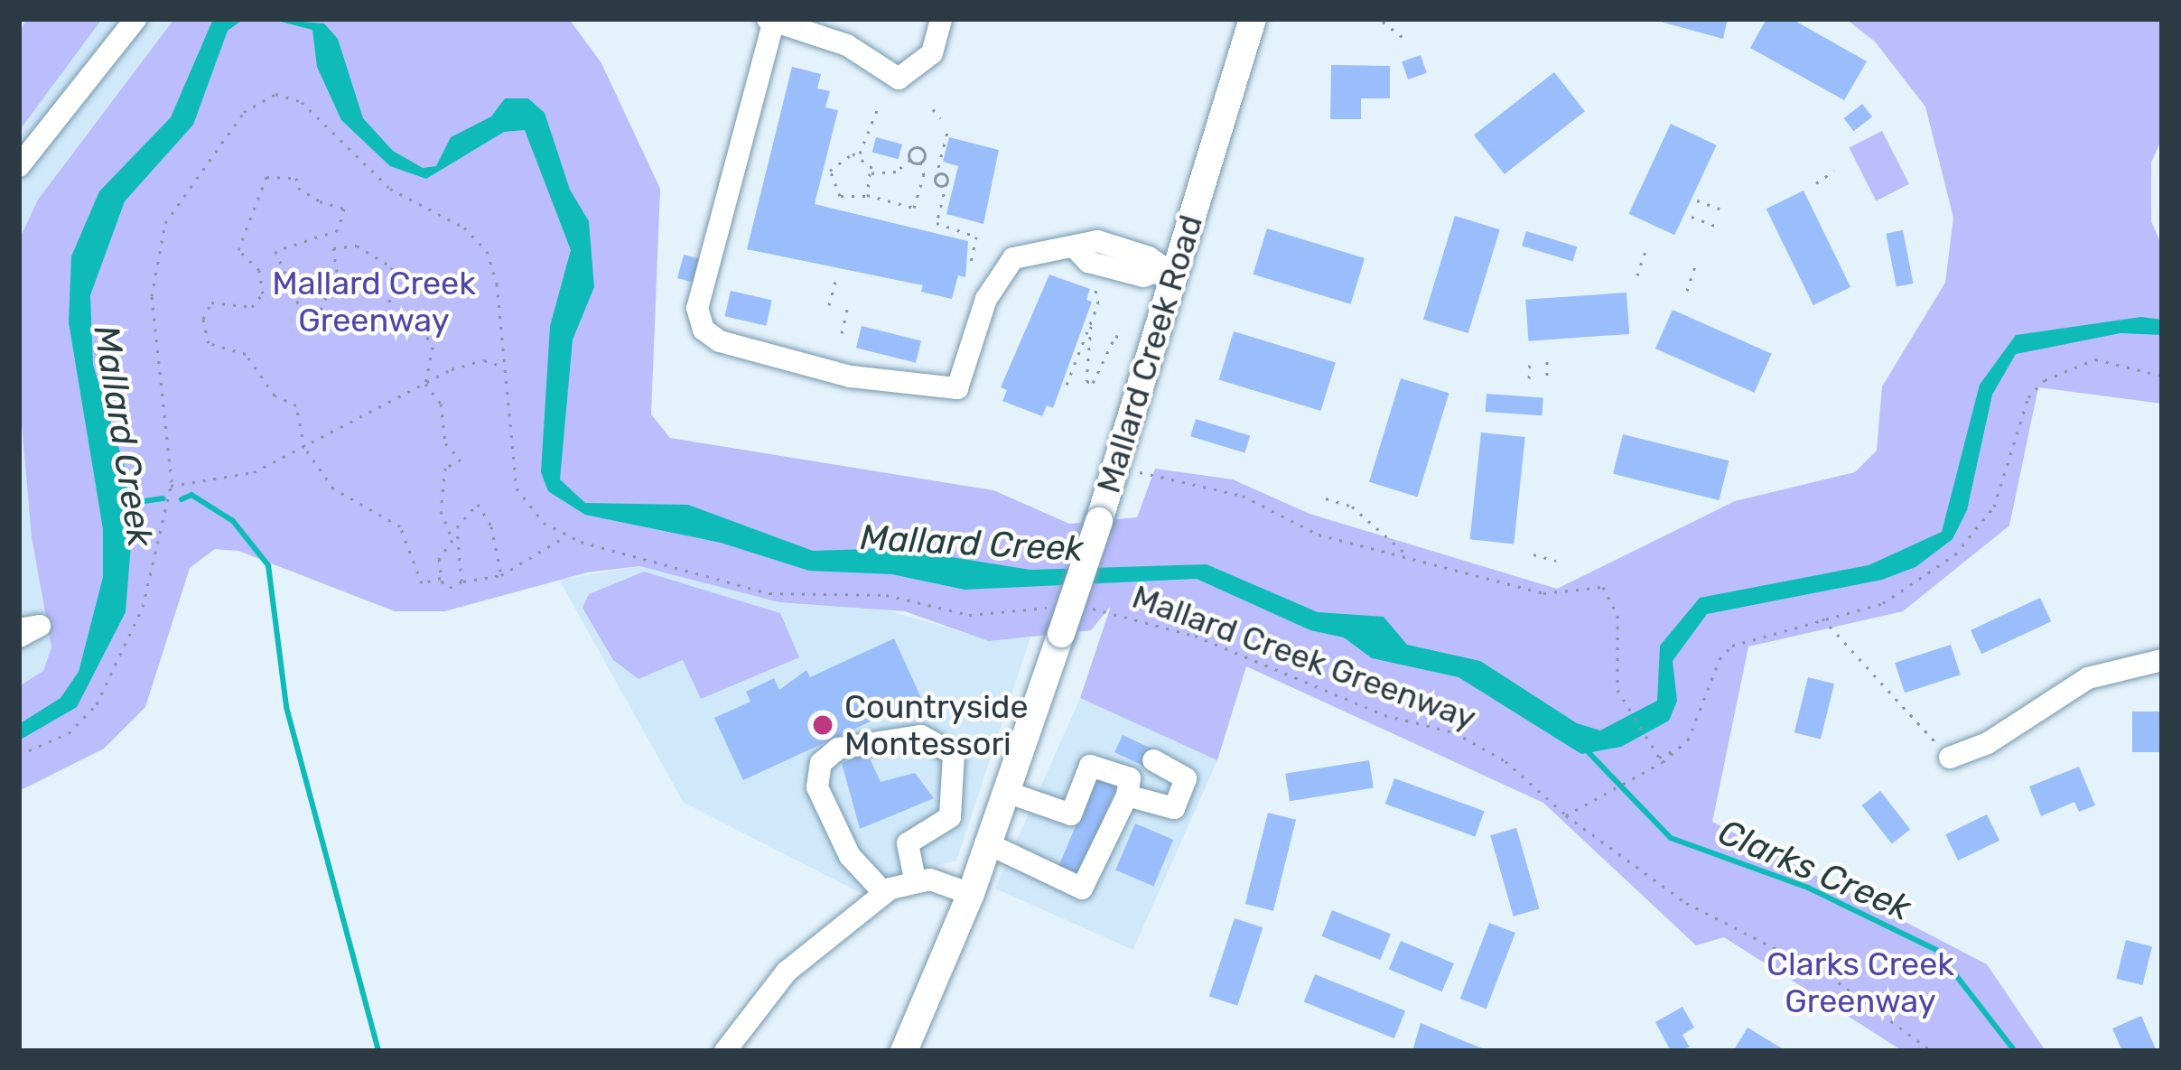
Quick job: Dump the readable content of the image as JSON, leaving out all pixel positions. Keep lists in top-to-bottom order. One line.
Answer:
{"streets":{"main road":["Mallard Creek Road"],"path":["Mallard Creek Greenway"]},"water":["Mallard Creek","Clarks Creek"],"parks":["Mallard Creek Greenway","Clarks Creek Greenway"],"places":["Countryside Montessori"]}
